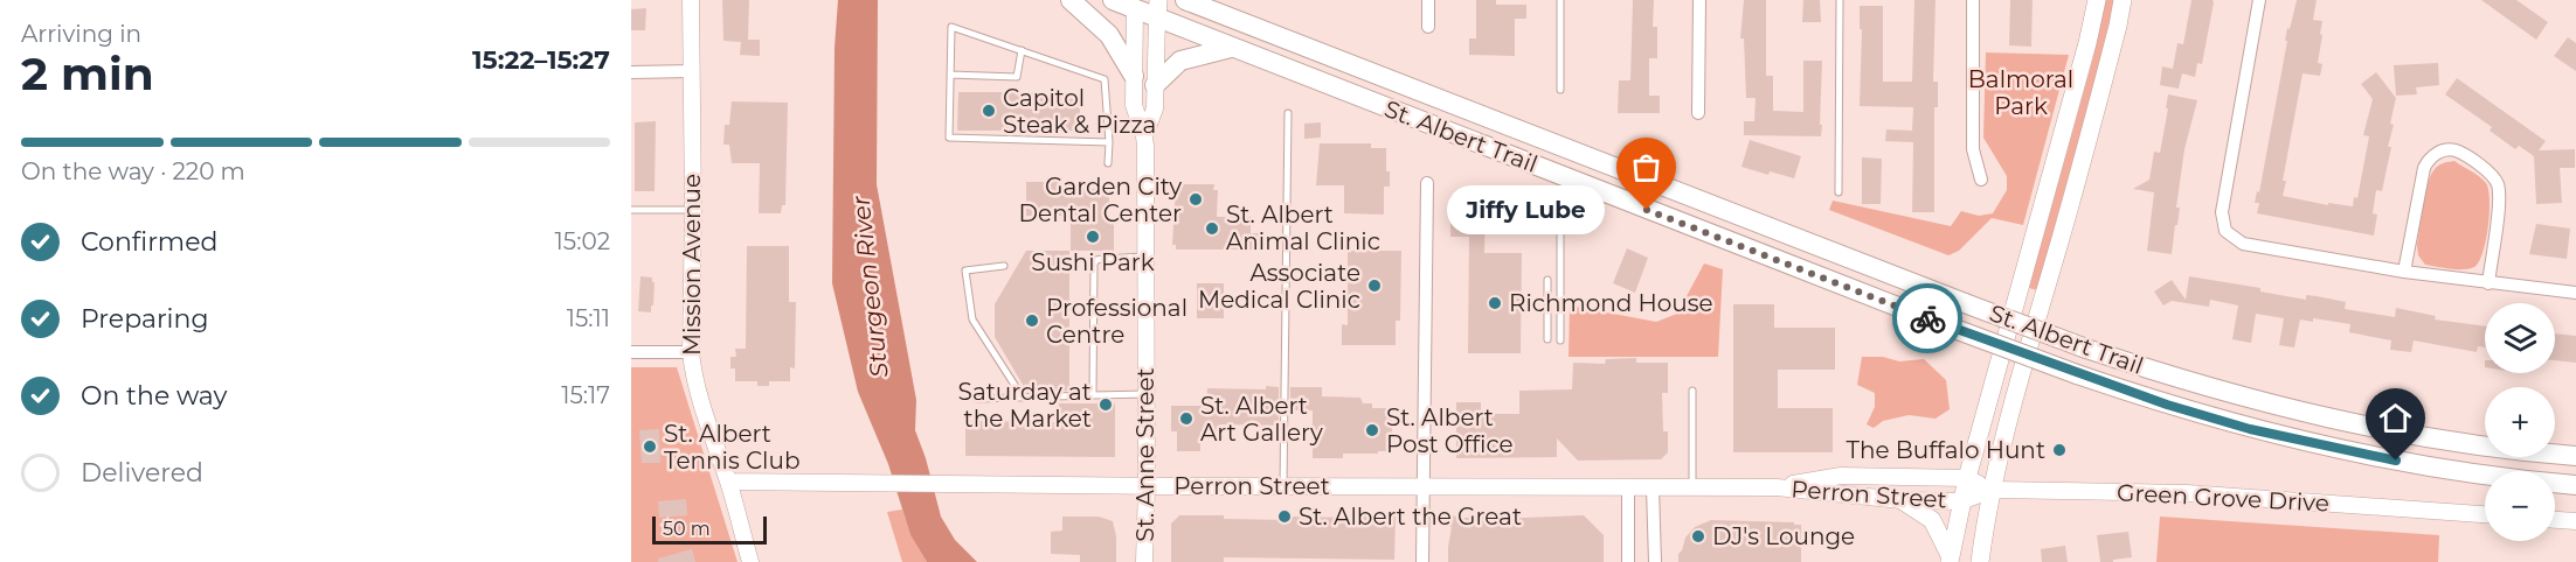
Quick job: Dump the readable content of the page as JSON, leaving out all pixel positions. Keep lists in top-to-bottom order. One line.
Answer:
{"streets":{"main road":["St. Albert Trail"],"street":["Mission Avenue","St. Anne Street","Perron Street","Green Grove Drive"]},"crossings":[["St. Albert Trail","St. Anne Street"],["Mission Avenue","Perron Street"],["St. Anne Street","Perron Street"],["Perron Street","Green Grove Drive"]],"water":["Sturgeon River"],"parks":["Balmoral Park"],"places":["Capitol Steak & Pizza","Garden City Dental Center","Jiffy Lube","St. Albert Animal Clinic","Sushi Park","Associate Medical Clinic","Richmond House","Professional Centre","Saturday at the Market","St. Albert Art Gallery","St. Albert Post Office","St. Albert Tennis Club","The Buffalo Hunt","St. Albert the Great","DJ's Lounge"],"scale_bar":"50 m","page":{"heading":["2 min","Arriving in","15:22–15:27"],"bar":"On the way · 220 m","bubble":"Jiffy Lube","list":[["Confirmed","15:02"],["Preparing","15:11"],["On the way","15:17"],"Delivered"],"map_buttons":["+","−"],"scale":"50 m"}}
